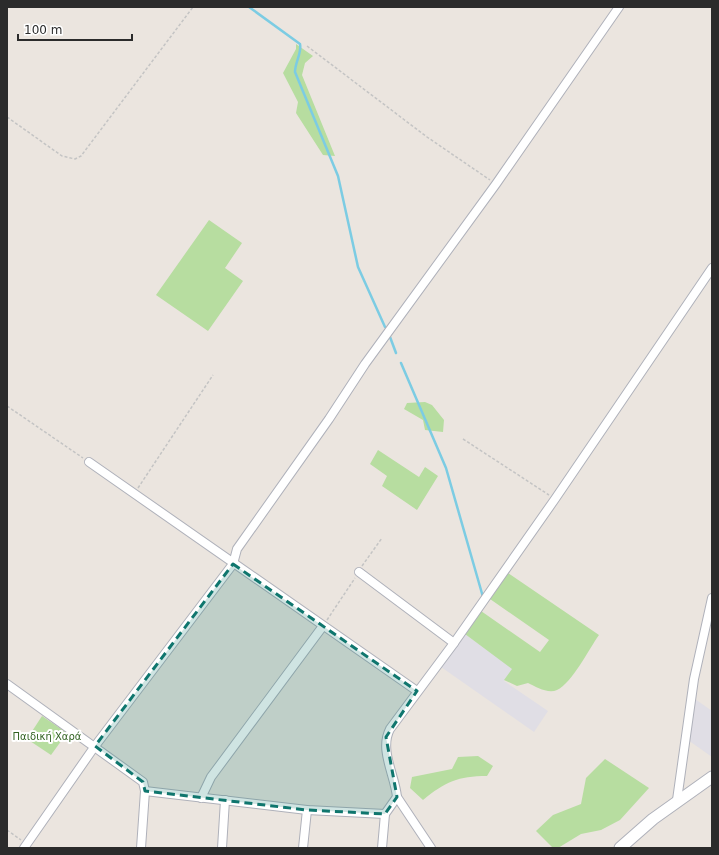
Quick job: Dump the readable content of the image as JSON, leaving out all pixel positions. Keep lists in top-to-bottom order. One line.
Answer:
{"parks":["Παιδική Χαρά"],"scale_bar":"100 m"}
